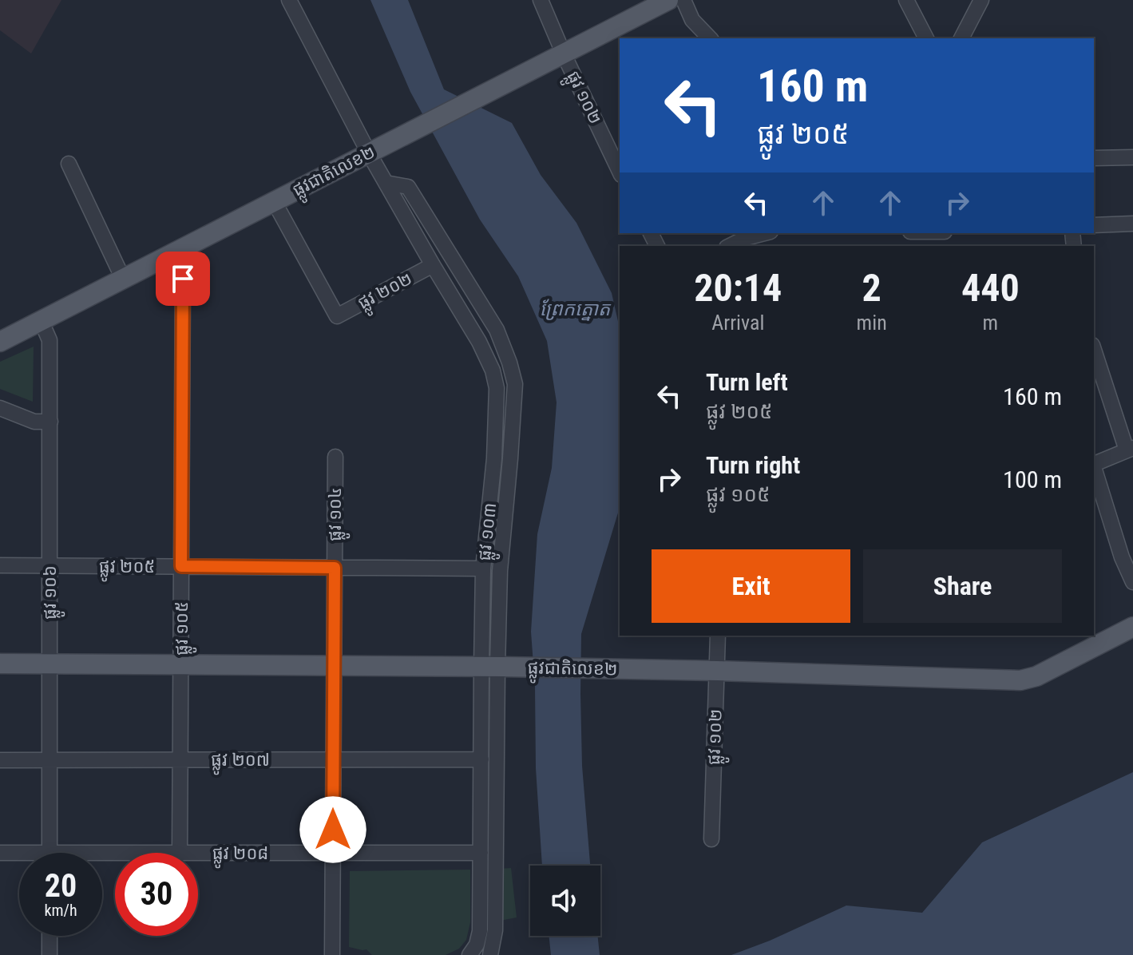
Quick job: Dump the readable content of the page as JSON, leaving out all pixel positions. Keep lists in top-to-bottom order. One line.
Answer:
{"streets":{"main road":["ផ្លូវជាតិលេខ២"],"street":["ផ្លូវ ១០២","ផ្លូវ ២០២","ផ្លូវ ១០៤","ផ្លូវ ១០៣","ផ្លូវ ២០៥","ផ្លូវ ១០៦","ផ្លូវ ១០៥","ផ្លូវ ២០៧","ផ្លូវ ២០៨"]},"crossings":[["ផ្លូវ ១០២","ផ្លូវជាតិលេខ២"],["ផ្លូវជាតិលេខ២","ផ្លូវ ២០២"],["ផ្លូវជាតិលេខ២","ផ្លូវ ១០៤"],["ផ្លូវជាតិលេខ២","ផ្លូវ ១០៣"],["ផ្លូវជាតិលេខ២","ផ្លូវ ១០៦"],["ផ្លូវជាតិលេខ២","ផ្លូវ ១០៥"],["ផ្លូវ ២០២","ផ្លូវ ១០៣"],["ផ្លូវ ១០៤","ផ្លូវ ២០៥"],["ផ្លូវ ១០៤","ផ្លូវ ២០៧"],["ផ្លូវ ១០៤","ផ្លូវ ២០៨"],["ផ្លូវ ១០៣","ផ្លូវ ២០៥"],["ផ្លូវ ១០៣","ផ្លូវ ២០៧"],["ផ្លូវ ១០៣","ផ្លូវ ២០៨"],["ផ្លូវ ២០៥","ផ្លូវ ១០៦"],["ផ្លូវ ២០៥","ផ្លូវ ១០៥"],["ផ្លូវ ១០៦","ផ្លូវ ២០៧"],["ផ្លូវ ១០៥","ផ្លូវ ២០៧"]],"water":["ព្រែកត្នោត"],"page":{"turn":["160 m","ផ្លូវ ២០៥"],"eta":["20:14","Arrival","2","min","440","m"],"list":[{"name":"Turn left","note":"ផ្លូវ ២០៥","value":"160 m"},{"name":"Turn right","note":"ផ្លូវ ១០៥","value":"100 m"}],"buttons":["Exit","Share"],"speed":"20 km/h","limit":"30"}}
